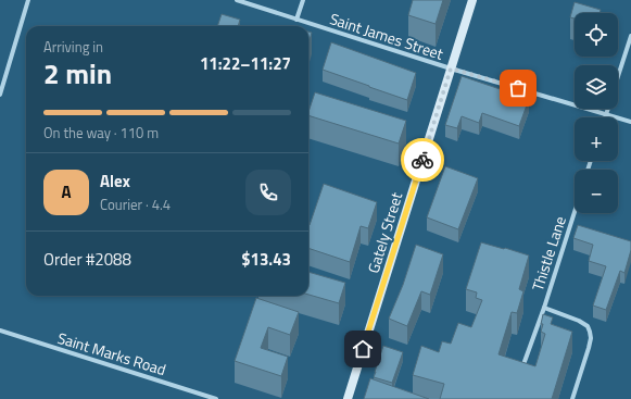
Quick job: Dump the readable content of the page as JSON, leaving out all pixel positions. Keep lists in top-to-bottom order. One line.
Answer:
{"streets":{"street":["Saint James Street","Gately Street","Thistle Lane","Saint Marks Road"]},"crossings":[["Saint James Street","Gately Street"]],"page":{"map_buttons":["+","−"],"heading":["2 min","Arriving in","11:22–11:27"],"panel":["Alex","Courier · 4.4","Order #2088","$13.43"],"bar":"On the way · 110 m","round":"A"}}
